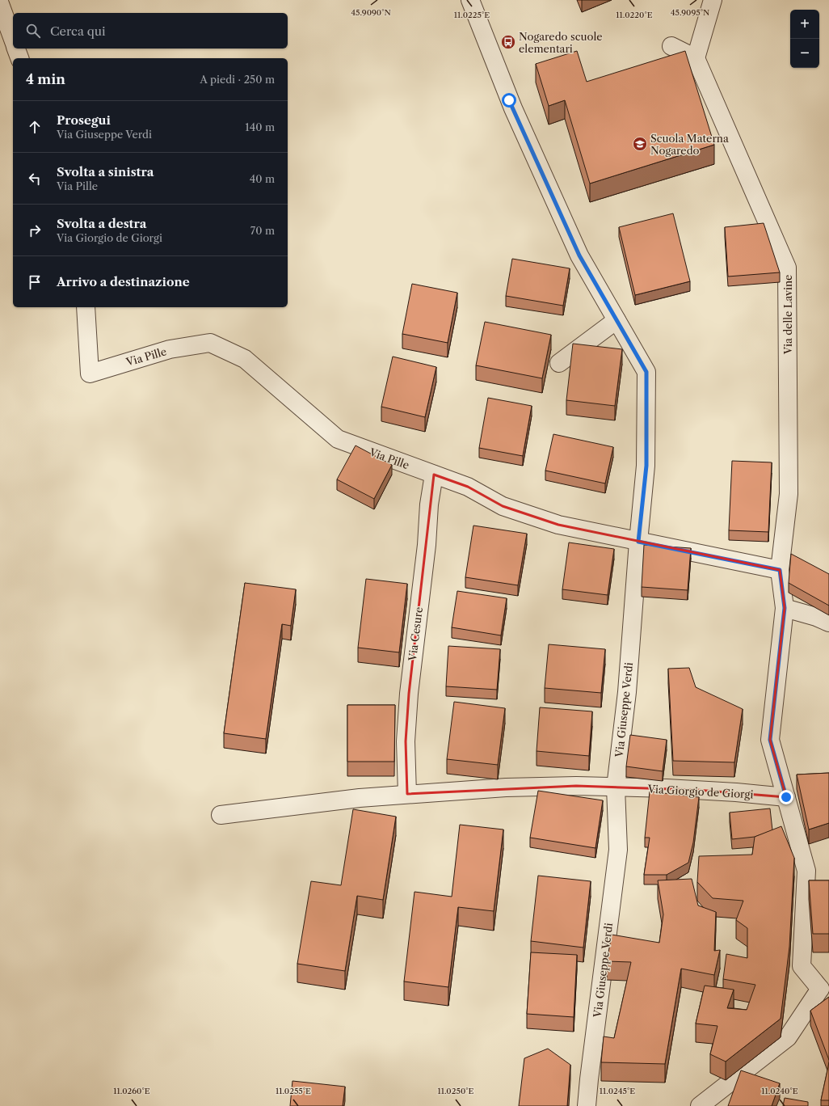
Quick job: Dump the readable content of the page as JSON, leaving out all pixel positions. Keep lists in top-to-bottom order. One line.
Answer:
{"streets":{"street":["Via delle Lavine","Via Pille","Via Cesure","Via Giuseppe Verdi","Via Giorgio de Giorgi"]},"crossings":[["Via delle Lavine","Via Pille"],["Via Pille","Via Cesure"],["Via Pille","Via Giuseppe Verdi"],["Via Giuseppe Verdi","Via Giorgio de Giorgi"]],"places":{"bus stop":["Nogaredo scuole elementari"],"school or university":["Scuola Materna Nogaredo"]},"page":{"map_buttons":["+","−"],"search":"Cerca qui","heading":["4 min","A piedi · 250 m"],"list":[["Prosegui","Via Giuseppe Verdi","140 m"],["Svolta a sinistra","Via Pille","40 m"],["Svolta a destra","Via Giorgio de Giorgi","70 m"],"Arrivo a destinazione"]},"coordinates":["45.9095°N","45.9090°N","11.0225°E","11.0220°E","11.0260°E","11.0255°E","11.0250°E","11.0245°E","11.0240°E"]}
